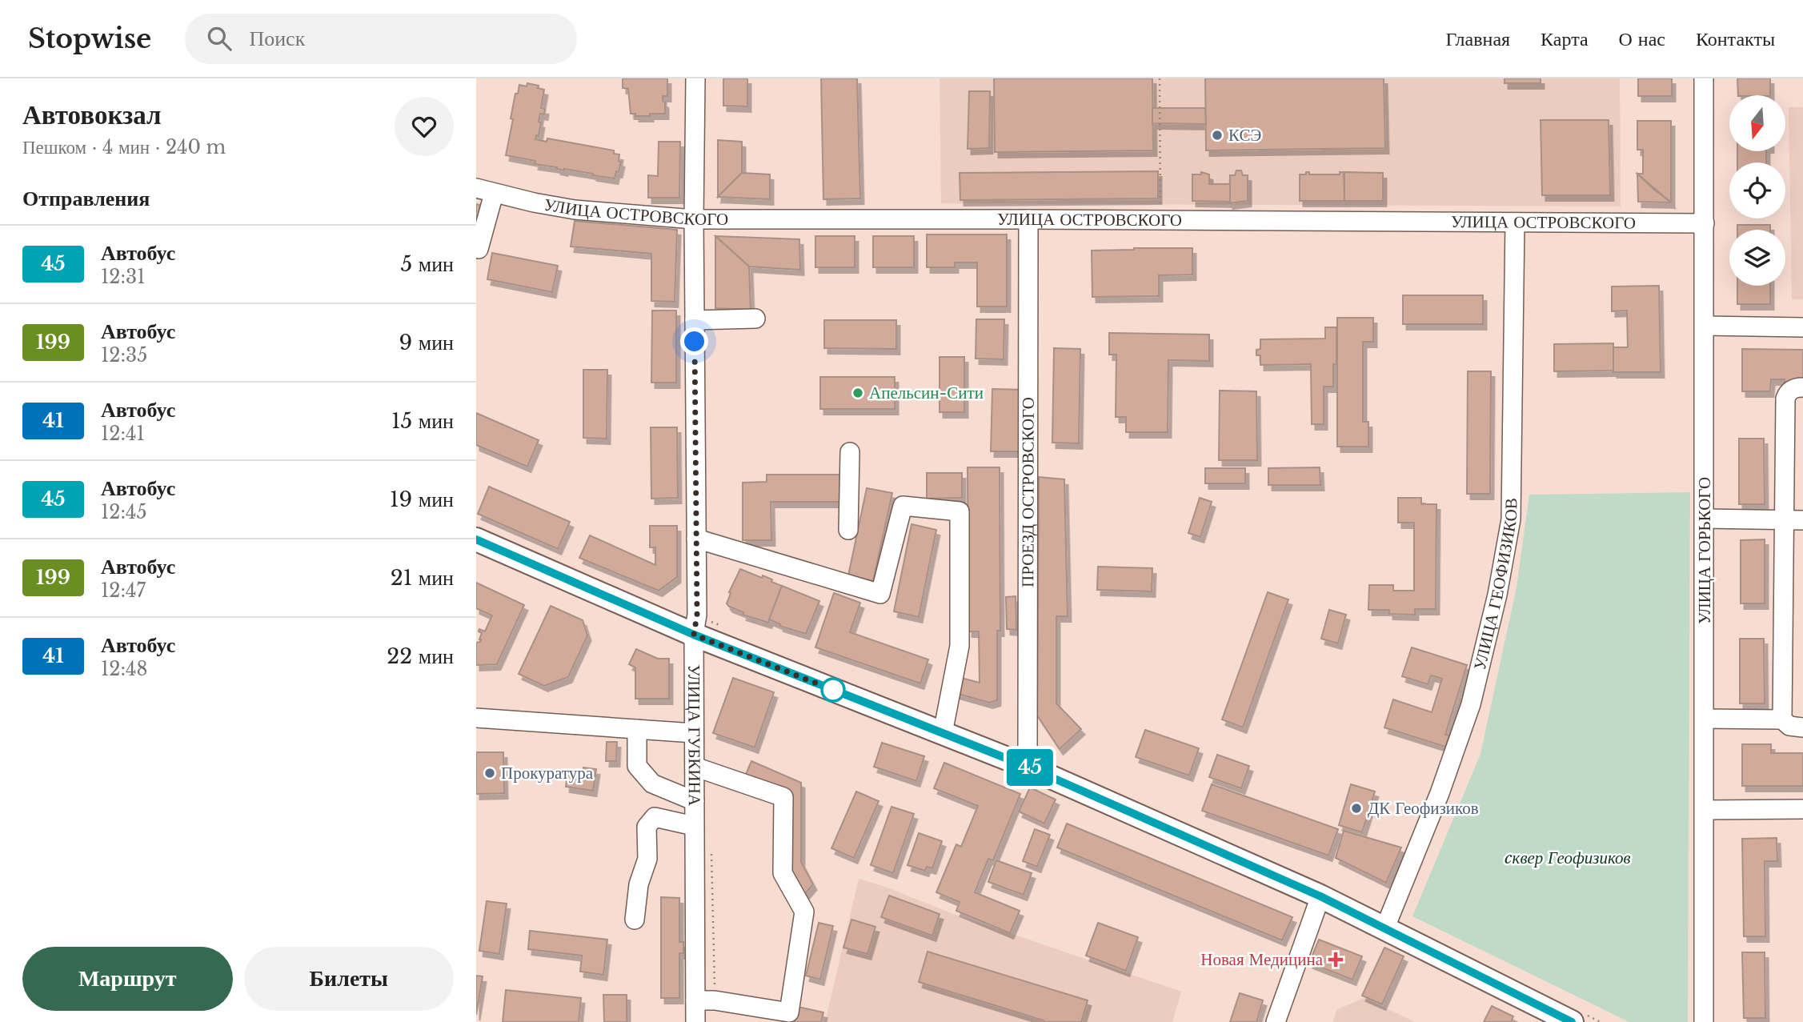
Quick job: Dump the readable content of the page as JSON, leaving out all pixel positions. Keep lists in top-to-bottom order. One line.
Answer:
{"streets":{"street":["УЛИЦА ОСТРОВСКОГО","ПРОЕЗД ОСТРОВСКОГО","УЛИЦА ГОРЬКОГО","УЛИЦА ГЕОФИЗИКОВ","УЛИЦА ГУБКИНА"]},"crossings":[["УЛИЦА ОСТРОВСКОГО","ПРОЕЗД ОСТРОВСКОГО"],["УЛИЦА ОСТРОВСКОГО","УЛИЦА ГОРЬКОГО"],["УЛИЦА ОСТРОВСКОГО","УЛИЦА ГЕОФИЗИКОВ"],["УЛИЦА ОСТРОВСКОГО","УЛИЦА ГУБКИНА"]],"parks":["cквер Геофизиков"],"places":{"other":["КСЭ","Апельсин-Сити","Прокуратура","ДК Геофизиков"],"health":["Новая Медицина"]},"lines":["bus line 45"],"north":"bottom","page":{"header":"Stopwise","search":"Поиск","nav":["Главная","Карта","О нас","Контакты"],"heading":[["Автовокзал","Пешком · 4 мин · 240 m"],"Отправления"],"on_map":"45","list":[{"mark":"45","name":"Автобус","note":"12:31","value":"5 мин"},{"mark":"199","name":"Автобус","note":"12:35","value":"9 мин"},{"mark":"41","name":"Автобус","note":"12:41","value":"15 мин"},{"mark":"45","name":"Автобус","note":"12:45","value":"19 мин"},{"mark":"199","name":"Автобус","note":"12:47","value":"21 мин"},{"mark":"41","name":"Автобус","note":"12:48","value":"22 мин"}],"buttons":["Маршрут","Билеты"]}}
